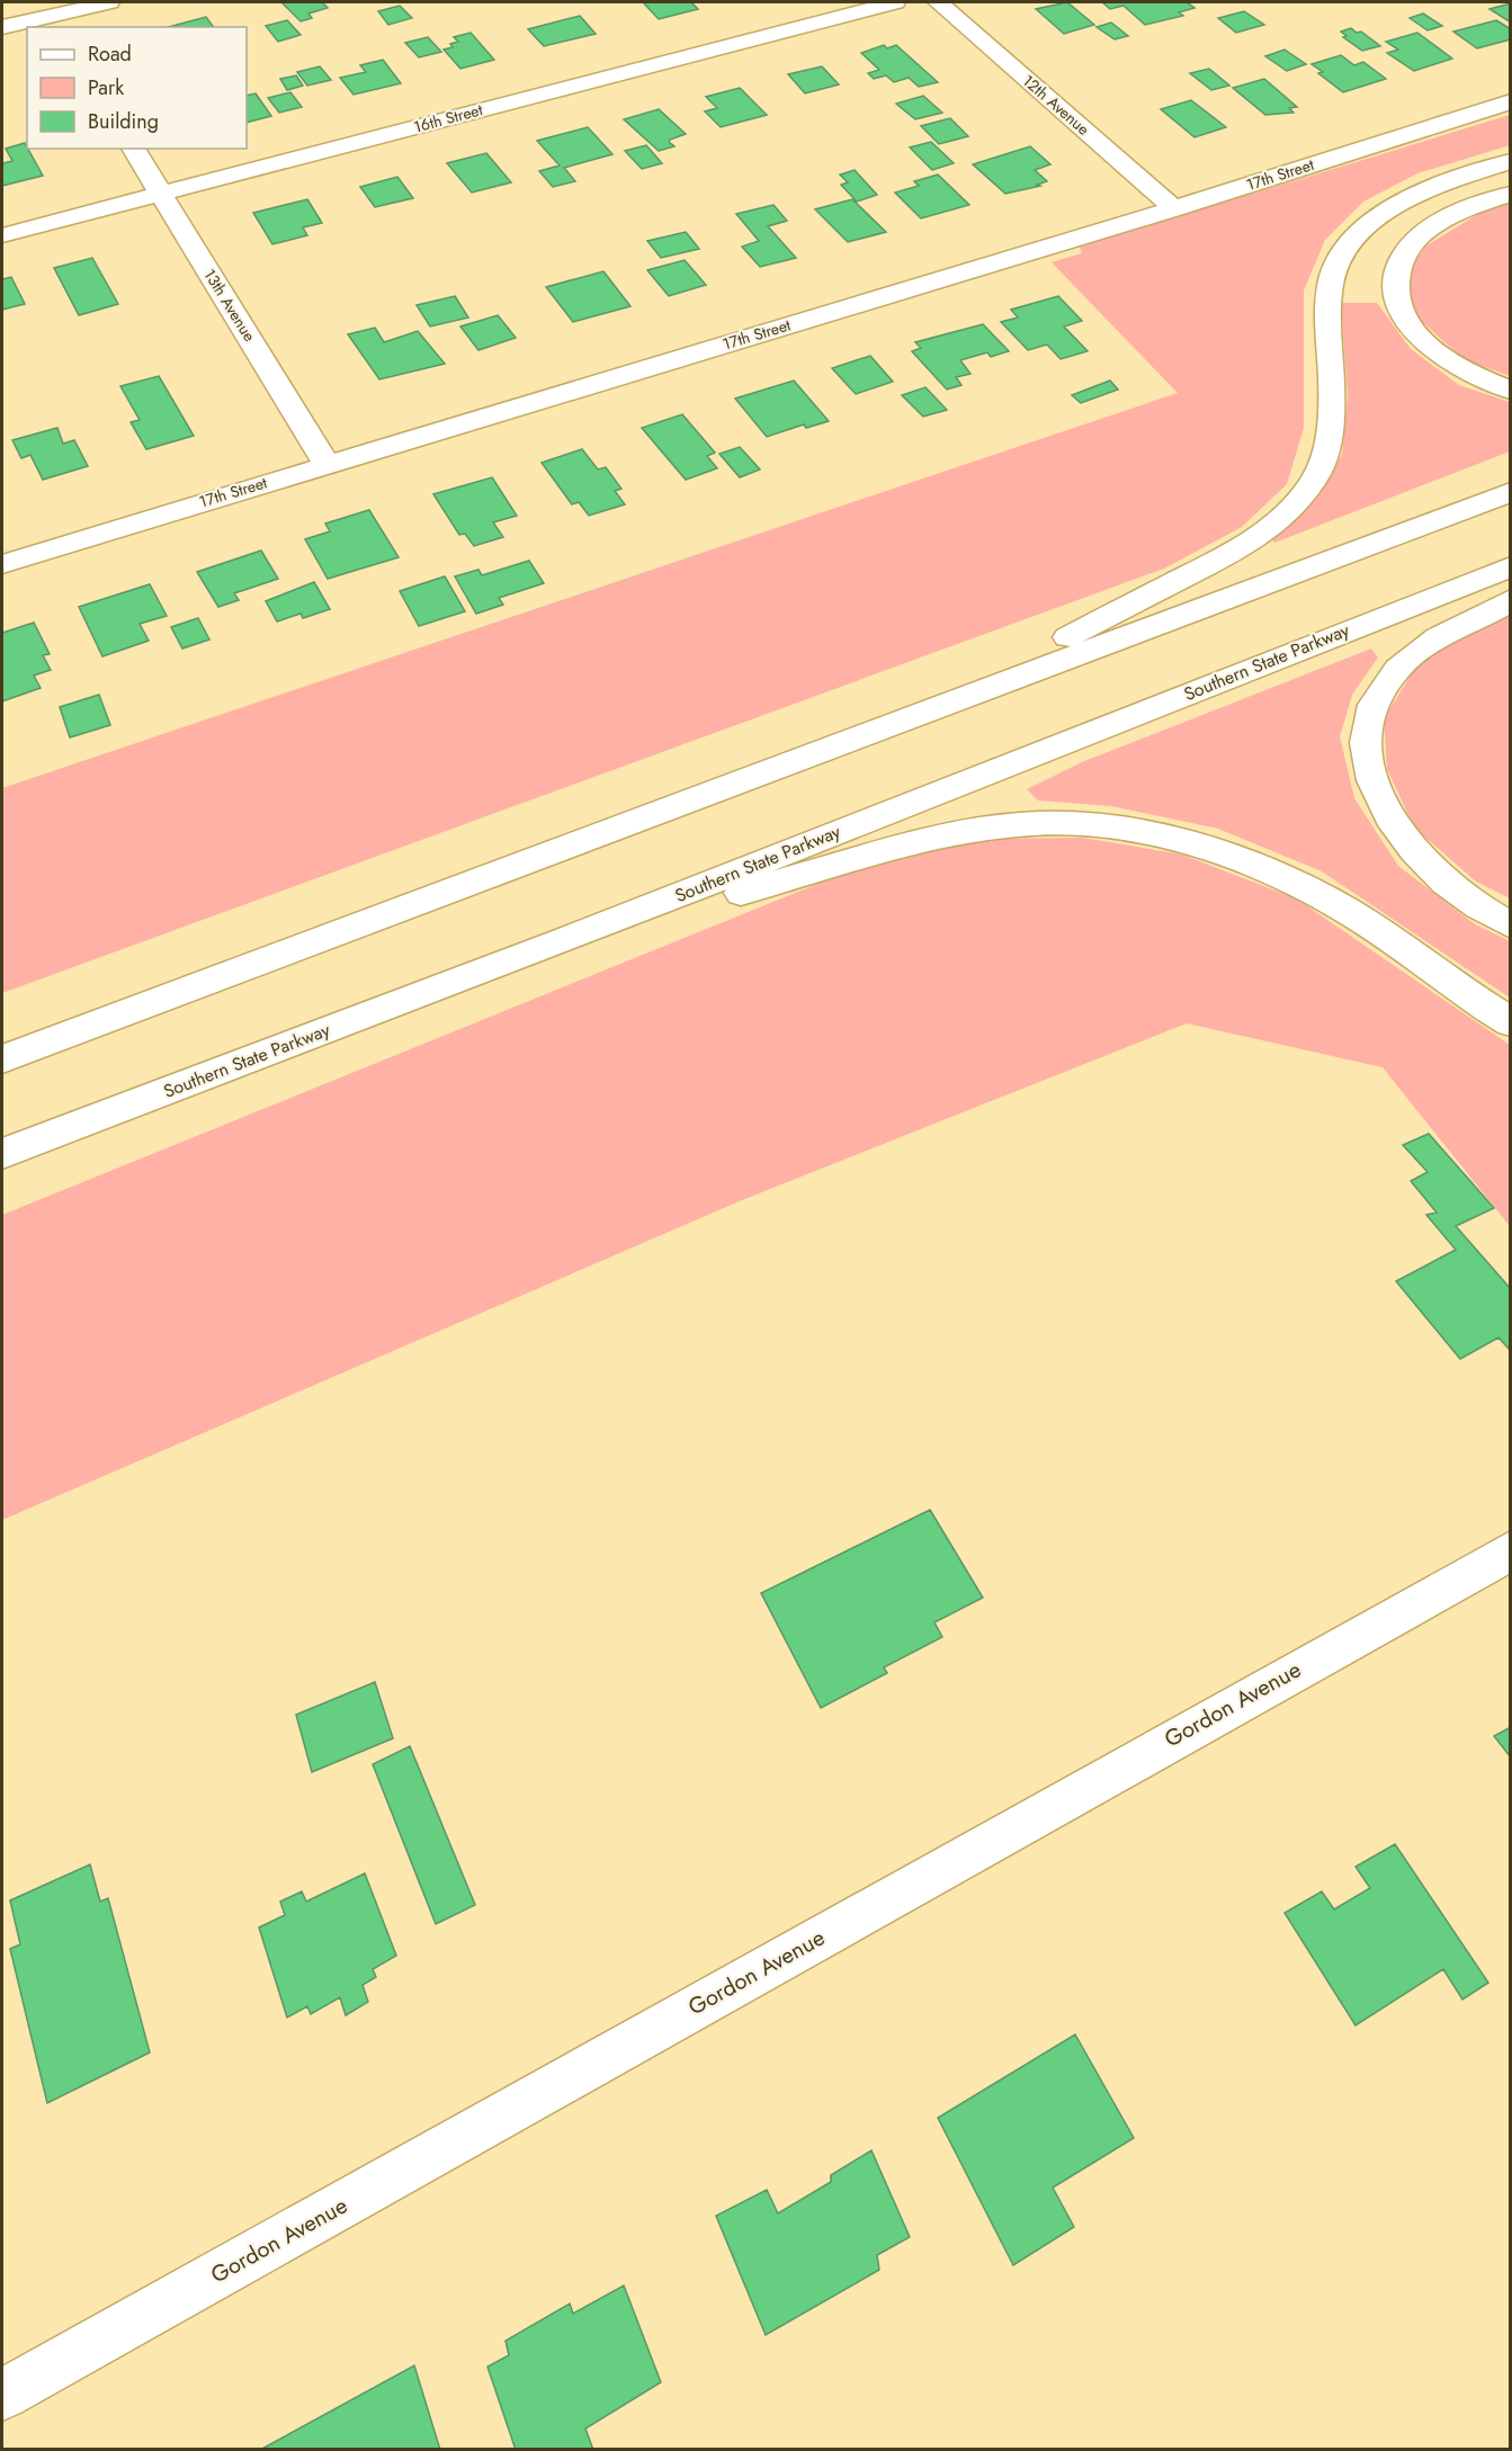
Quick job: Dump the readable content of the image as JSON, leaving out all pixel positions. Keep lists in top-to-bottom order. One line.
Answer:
{"streets":{"main road":["12th Avenue","16th Street","17th Street","13th Avenue","Southern State Parkway","Gordon Avenue"]},"crossings":[["12th Avenue","17th Street"],["16th Street","13th Avenue"],["17th Street","13th Avenue"]],"legend":["Road","Park","Building"]}
